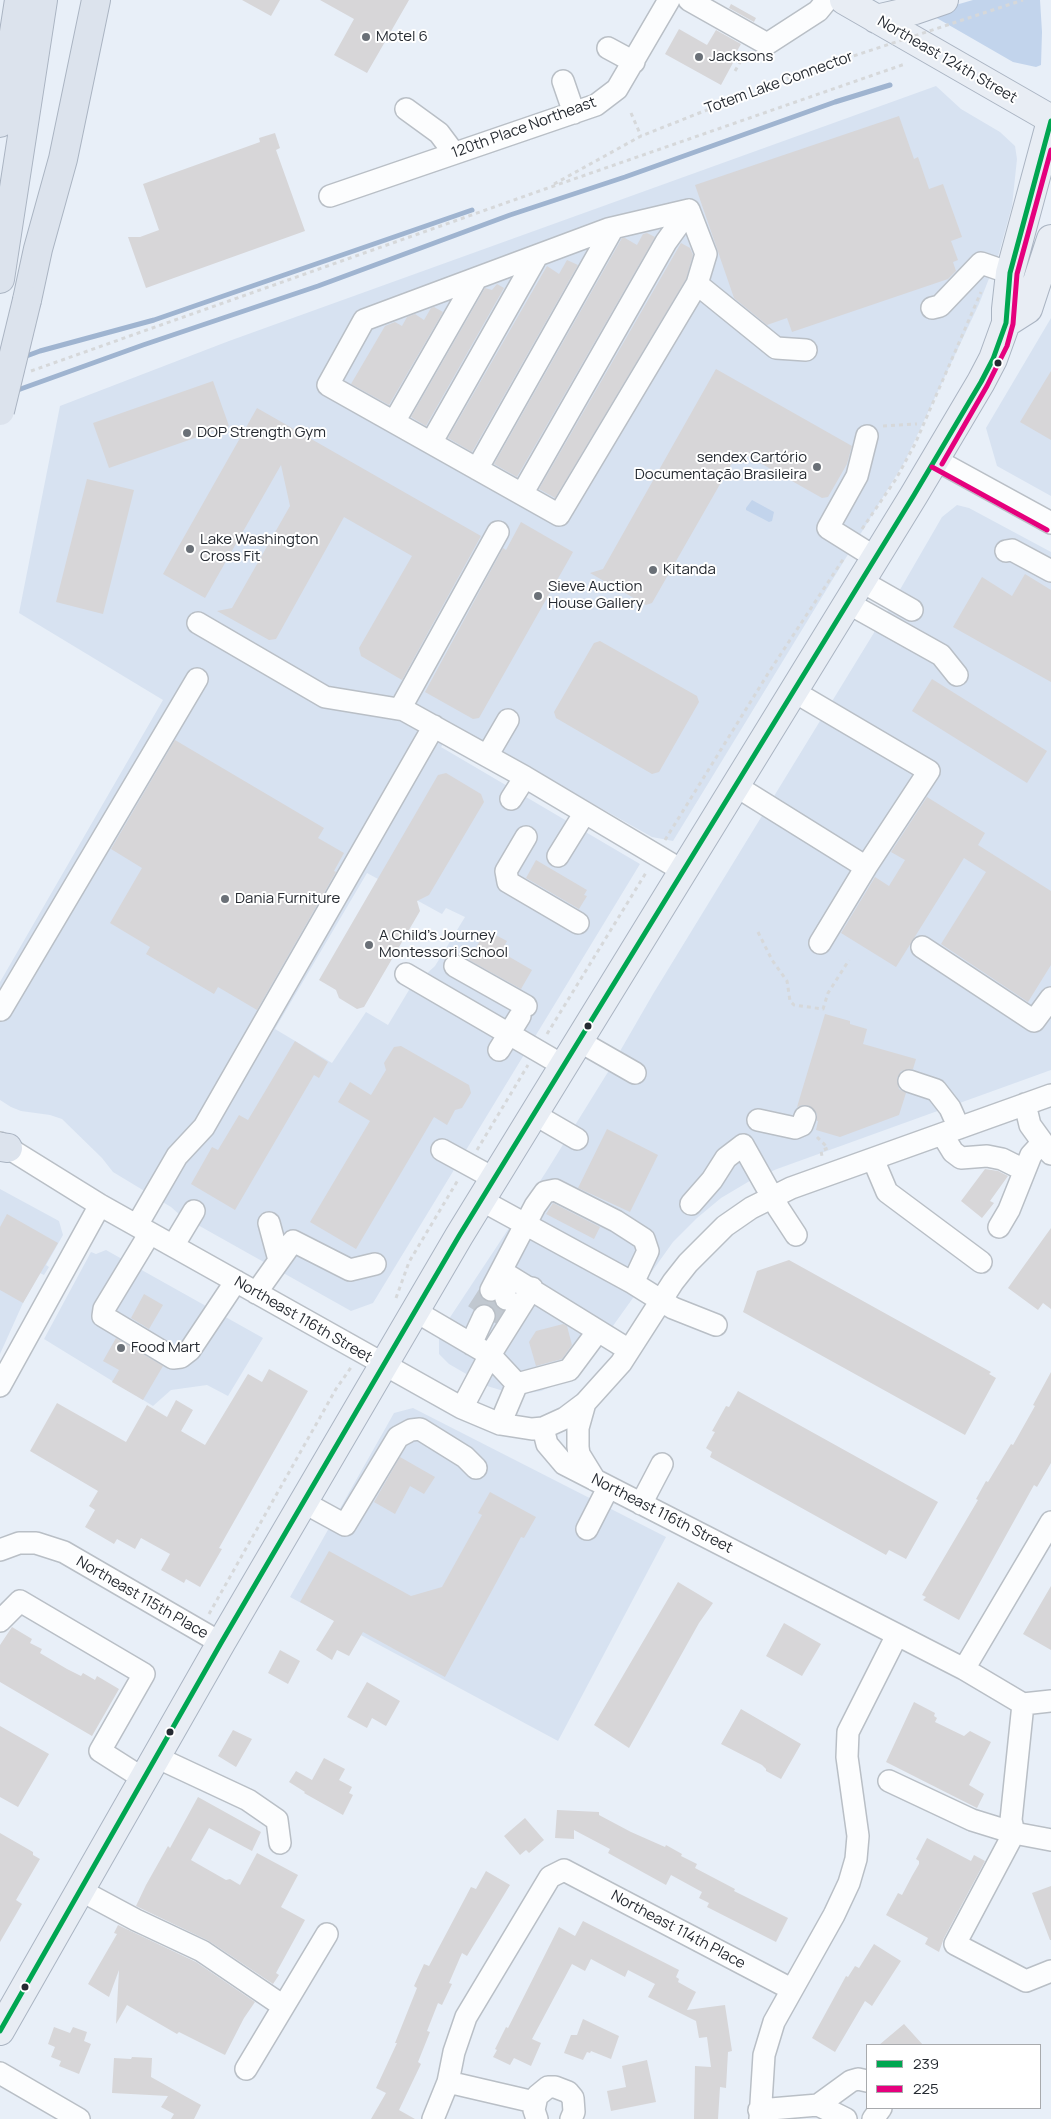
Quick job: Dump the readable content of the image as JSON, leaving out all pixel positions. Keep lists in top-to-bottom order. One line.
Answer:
{"streets":{"main road":["Northeast 124th Street"],"street":["120th Place Northeast","Northeast 116th Street","Northeast 115th Place","Northeast 114th Place"],"path":["Totem Lake Connector"]},"places":["Motel 6","Jacksons","DOP Strength Gym","sendex Cartório Documentação Brasileira","Lake Washington Cross Fit","Kitanda","Sieve Auction House Gallery","Dania Furniture","A Child’s Journey Montessori School","Food Mart"],"lines":["transit line 239","transit line 225"],"legend":["239","225"]}
